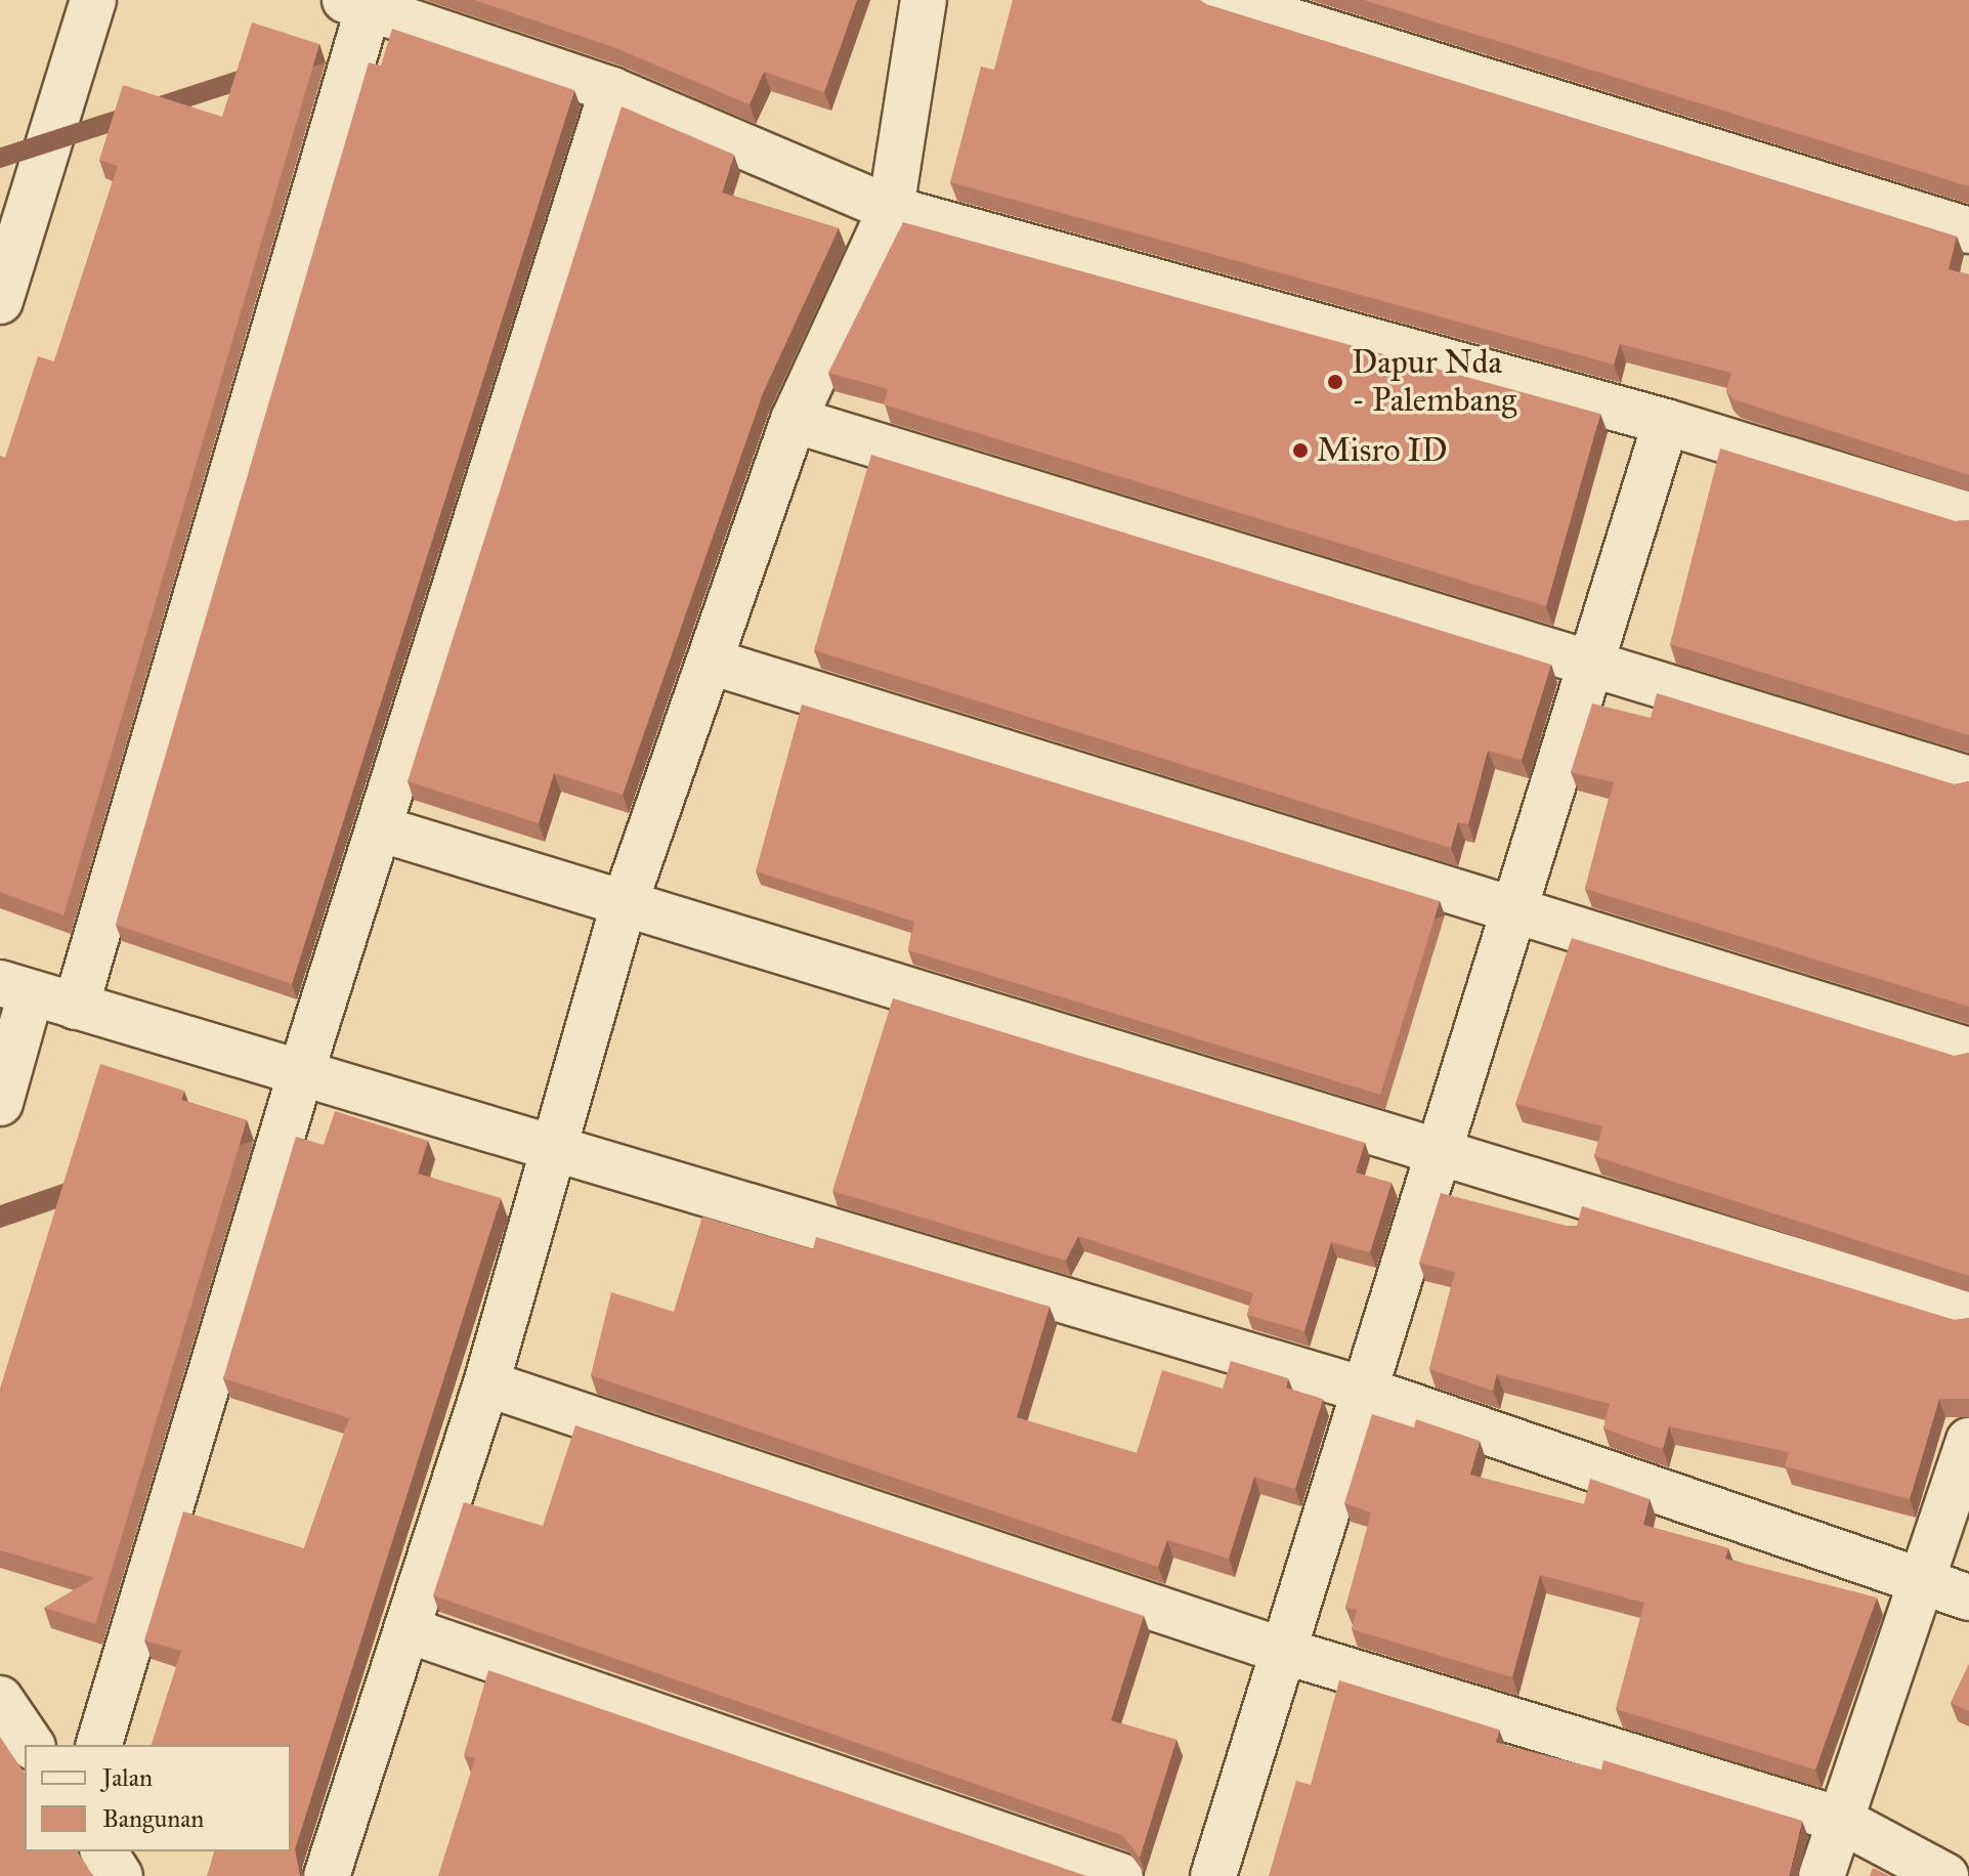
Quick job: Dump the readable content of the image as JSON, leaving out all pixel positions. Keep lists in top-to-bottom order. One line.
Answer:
{"places":["Dapur Nda - Palembang","Misro ID"],"legend":["Jalan","Bangunan"]}
